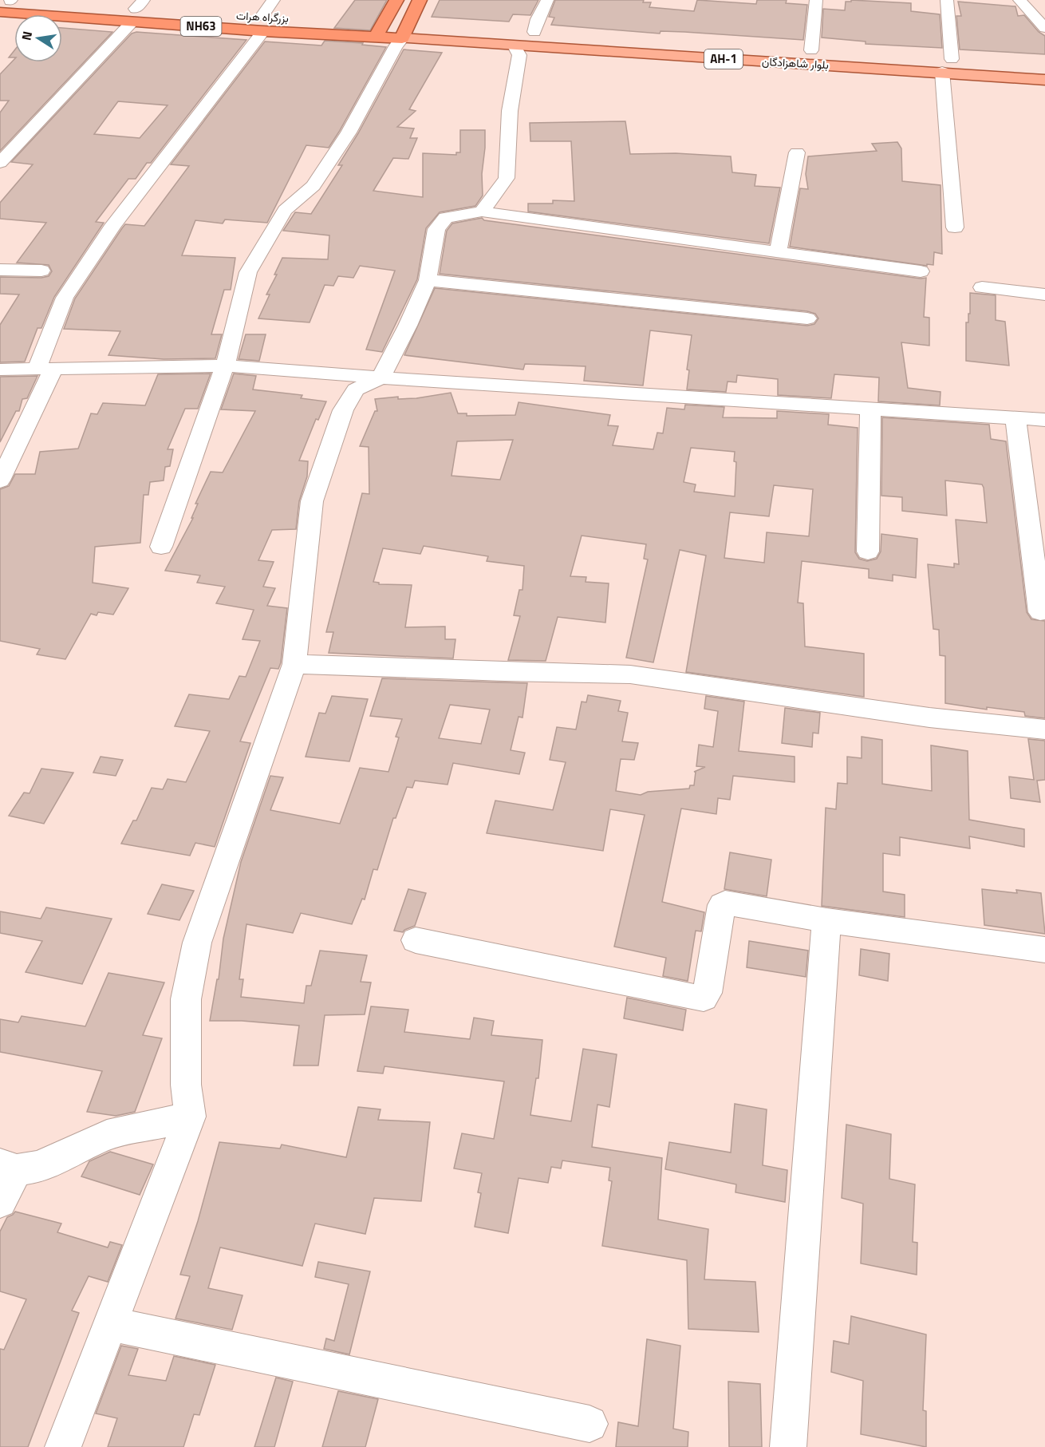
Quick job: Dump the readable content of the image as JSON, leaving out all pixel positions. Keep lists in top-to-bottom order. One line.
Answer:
{"streets":{"highway":["بزرگراه هرات","NH63"],"main road":["AH-1","بلوار شاهزادگان"]},"crossings":[["بزرگراه هرات","بلوار شاهزادگان"]],"north":"left"}
